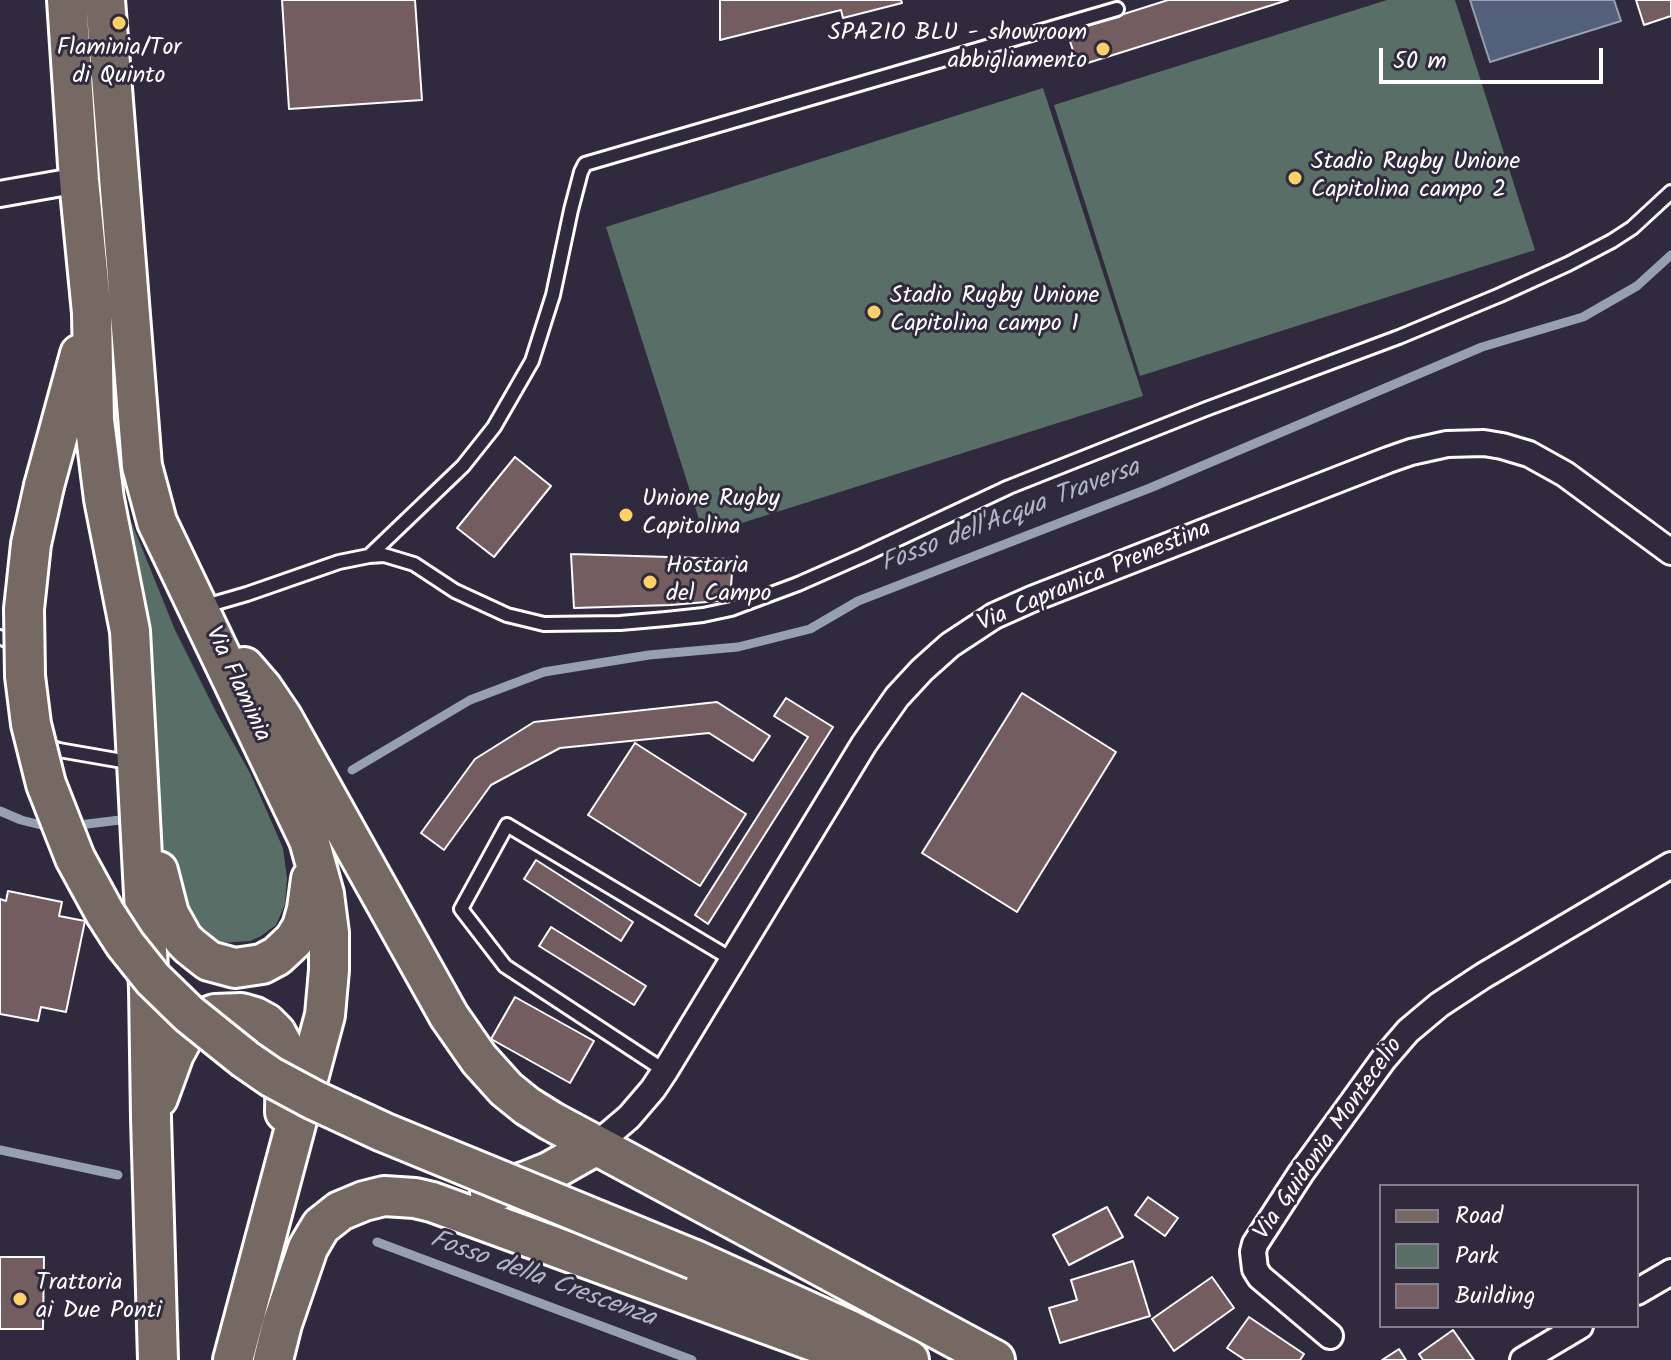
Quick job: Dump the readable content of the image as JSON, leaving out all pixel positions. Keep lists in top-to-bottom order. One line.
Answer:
{"streets":{"main road":["Via Flaminia"],"street":["Via Capranica Prenestina","Via Guidonia Montecelio"]},"water":["Fosso dell'Acqua Traversa","Fosso della Crescenza"],"places":["Flaminia/Tor di Quinto","SPAZIO BLU - showroom abbigliamento","Stadio Rugby Unione Capitolina campo 2","Stadio Rugby Unione Capitolina campo 1","Unione Rugby Capitolina","Hostaria del Campo","Trattoria ai Due Ponti"],"legend":["Road","Park","Building"],"scale_bar":"50 m"}
